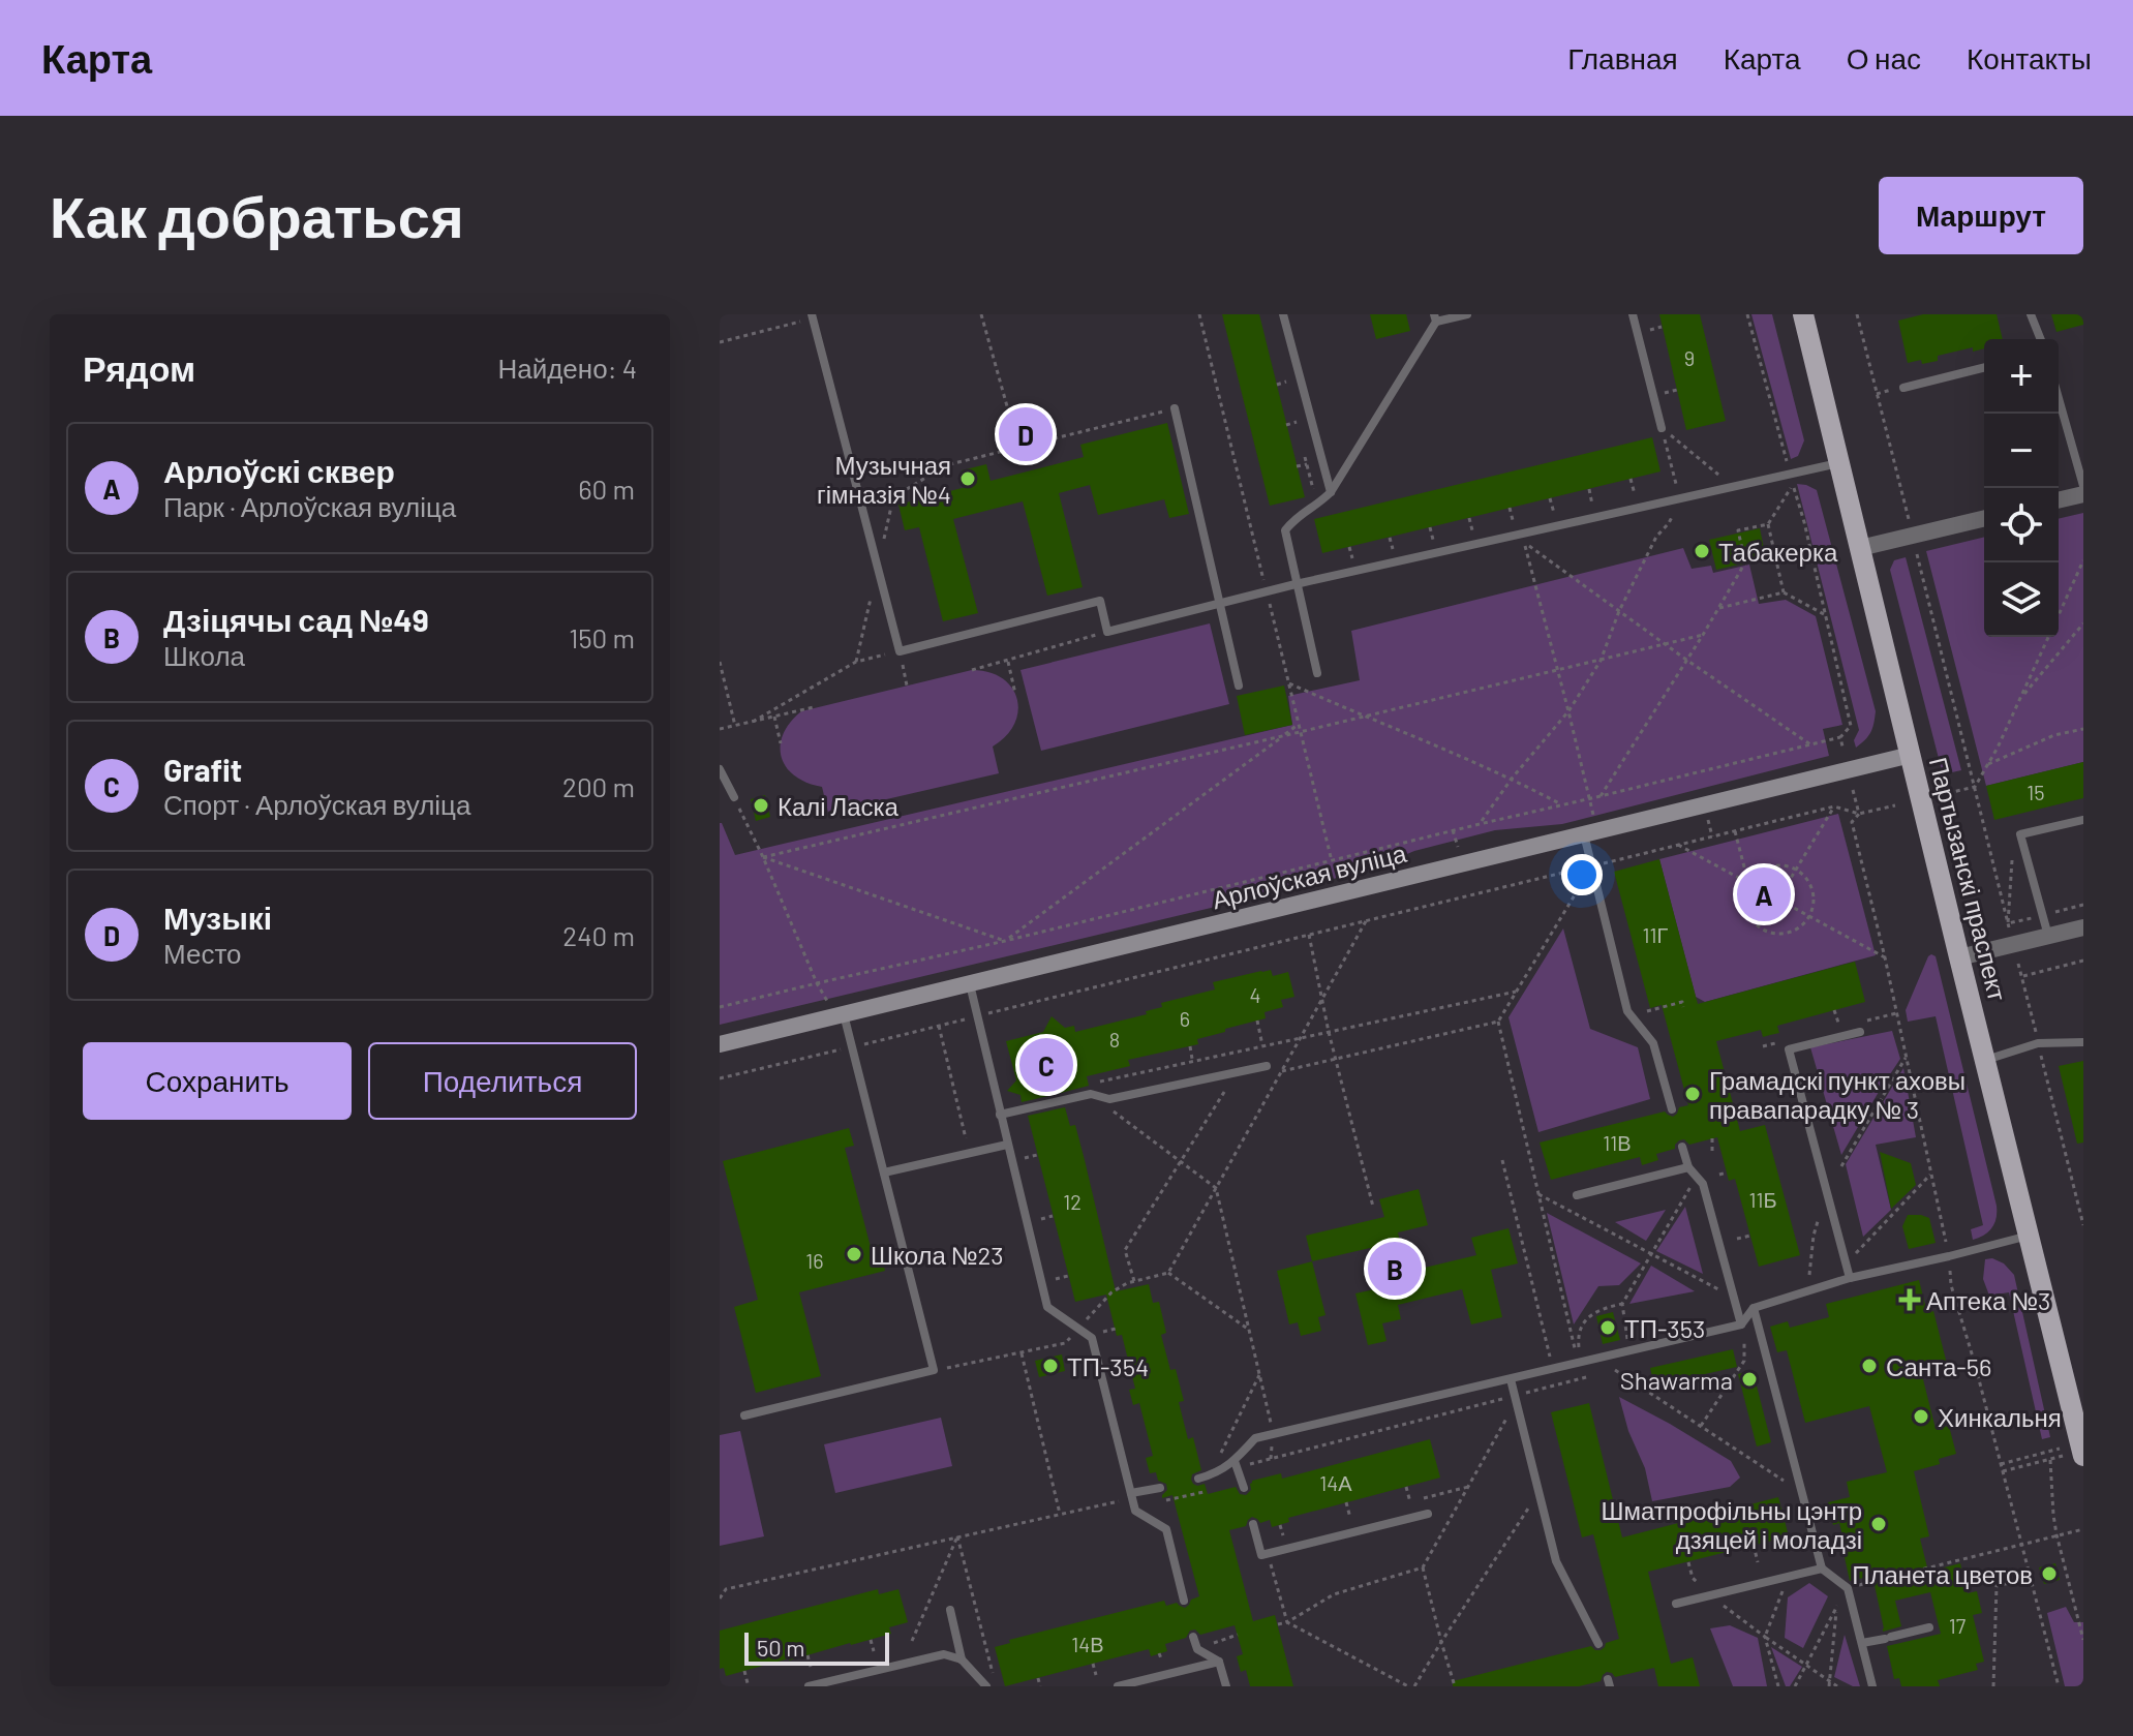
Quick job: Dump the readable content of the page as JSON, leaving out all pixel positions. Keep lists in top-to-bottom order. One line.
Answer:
{"streets":{"main road":["Партызанскі праспект"],"street":["Арлоўская вуліца"]},"crossings":[["Арлоўская вуліца","Партызанскі праспект"]],"places":{"other":["Музычная гімназія №4","Табакерка","Калі Ласка","Грамадскі пункт аховы правапарадку № 3","Школа №23","ТП-353","ТП-354","Санта-56","Shawarma","Хинкальня","Шматпрофільны цэнтр дзяцей і моладзі","Планета цветов"],"health":["Аптека №3"]},"house_numbers":["9","15","11Г","4","6","8","11В","11Б","12","16","14А","17","14В"],"scale_bar":"50 m","page":{"header":"Карта","nav":["Главная","Карта","О нас","Контакты"],"buttons":["Маршрут",["Сохранить","Поделиться"]],"title":"Как добраться","heading":["Рядом","Найдено: 4"],"map_buttons":["+","−"],"pins":["D","A","C","B"],"list":[{"mark":"A","name":"Арлоўскі сквер","note":"Парк · Арлоўская вуліца","value":"60 m"},{"mark":"B","name":"Дзіцячы сад №49","note":"Школа","value":"150 m"},{"mark":"C","name":"Grafit","note":"Спорт · Арлоўская вуліца","value":"200 m"},{"mark":"D","name":"Музыкі","note":"Место","value":"240 m"}],"scale":"50 m"}}
